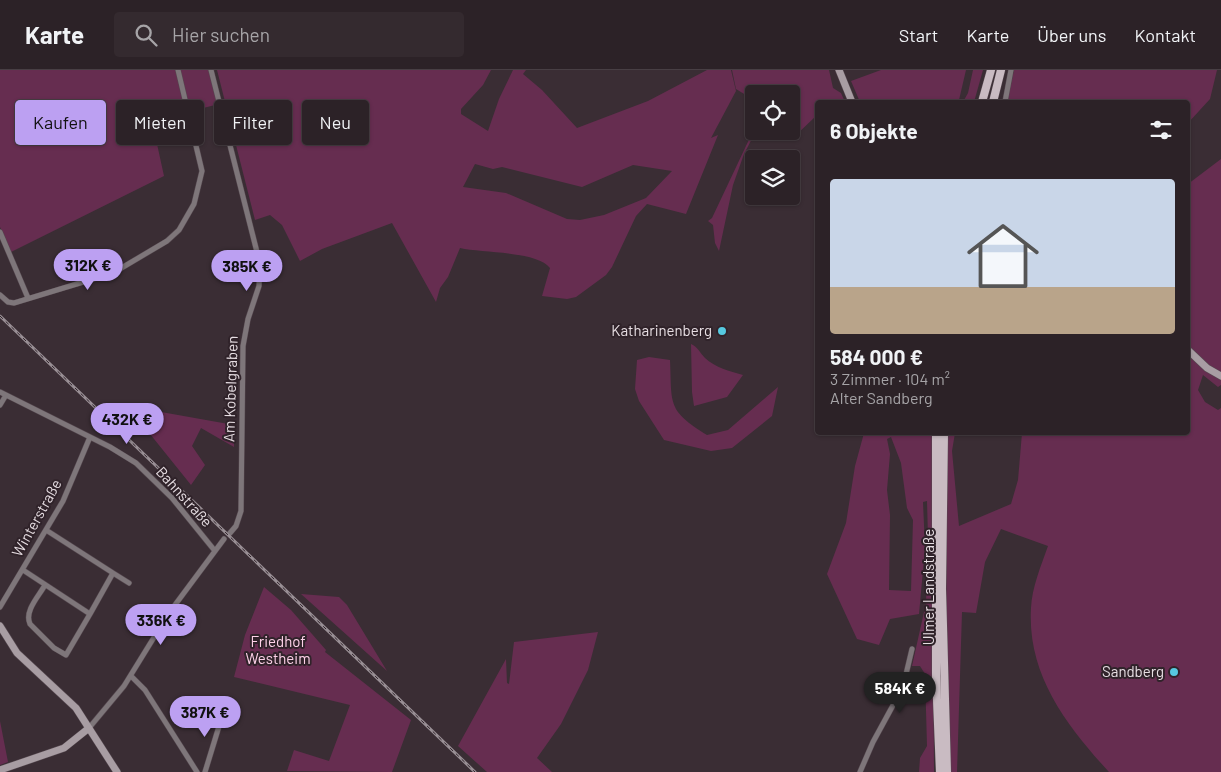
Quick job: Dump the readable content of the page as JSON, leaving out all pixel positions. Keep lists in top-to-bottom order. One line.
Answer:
{"streets":{"main road":["Ulmer Landstraße"],"street":["Am Kobelgraben","Bahnstraße","Winterstraße"]},"crossings":[["Bahnstraße","Winterstraße"]],"parks":["Friedhof Westheim"],"places":["Katharinenberg","Sandberg"],"page":{"header":"Karte","search":"Hier suchen","nav":["Start","Karte","Über uns","Kontakt"],"chip":["Kaufen","Mieten","Filter","Neu"],"heading":"6 Objekte","list":[{"name":"584 000 €","note":"3 Zimmer · 104 m² · Alter Sandberg"}],"price":["312K €","385K €","432K €","336K €","584K €","387K €"]}}
